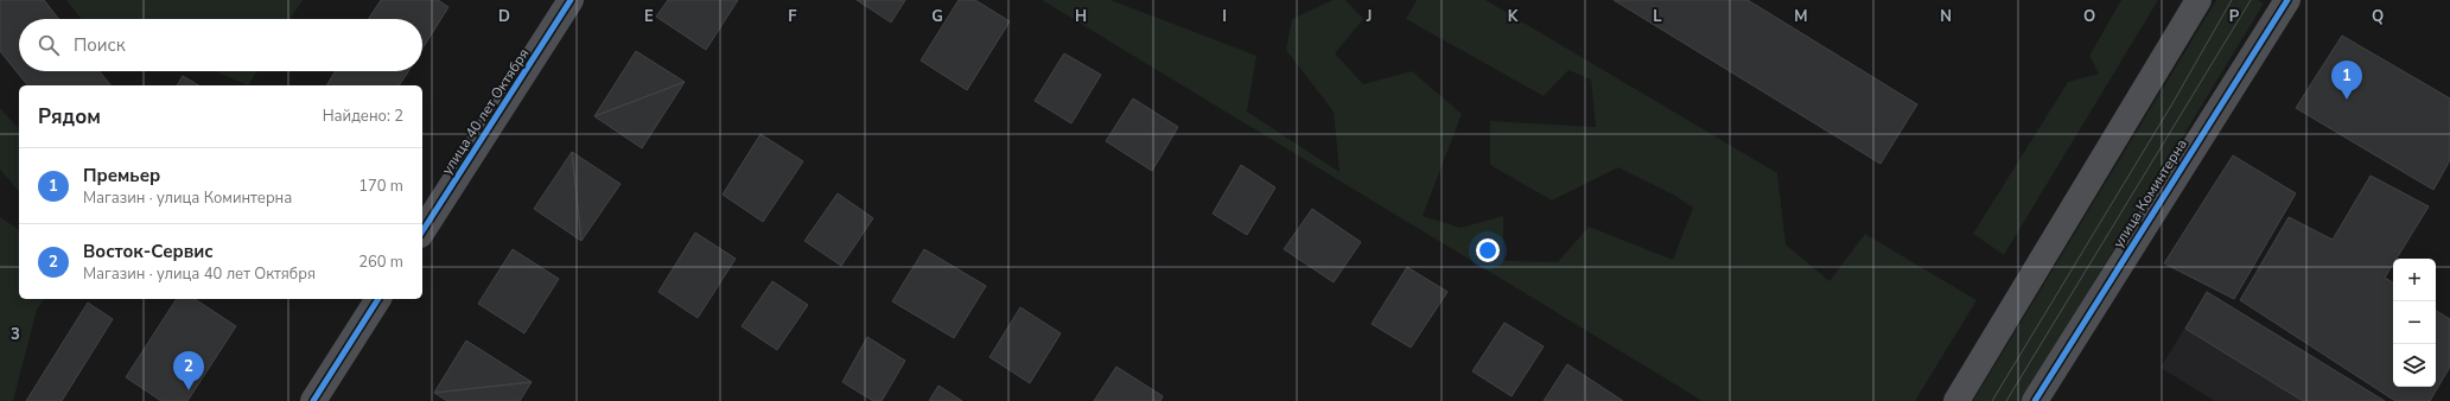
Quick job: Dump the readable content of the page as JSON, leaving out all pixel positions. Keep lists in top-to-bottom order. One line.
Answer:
{"streets":{"street":["улица 40 лет Октября","улица Коминтерна"]},"page":{"search":"Поиск","pins":["1","2"],"heading":["Рядом","Найдено: 2"],"list":[{"mark":"1","name":"Премьер","note":"Магазин · улица Коминтерна","value":"170 m"},{"mark":"2","name":"Восток-Сервис","note":"Магазин · улица 40 лет Октября","value":"260 m"}],"map_buttons":["+","−"]},"grid":{"columns":["D","E","F","G","H","I","J","K","L","M","N","O","P","Q"],"rows":["3"]}}
